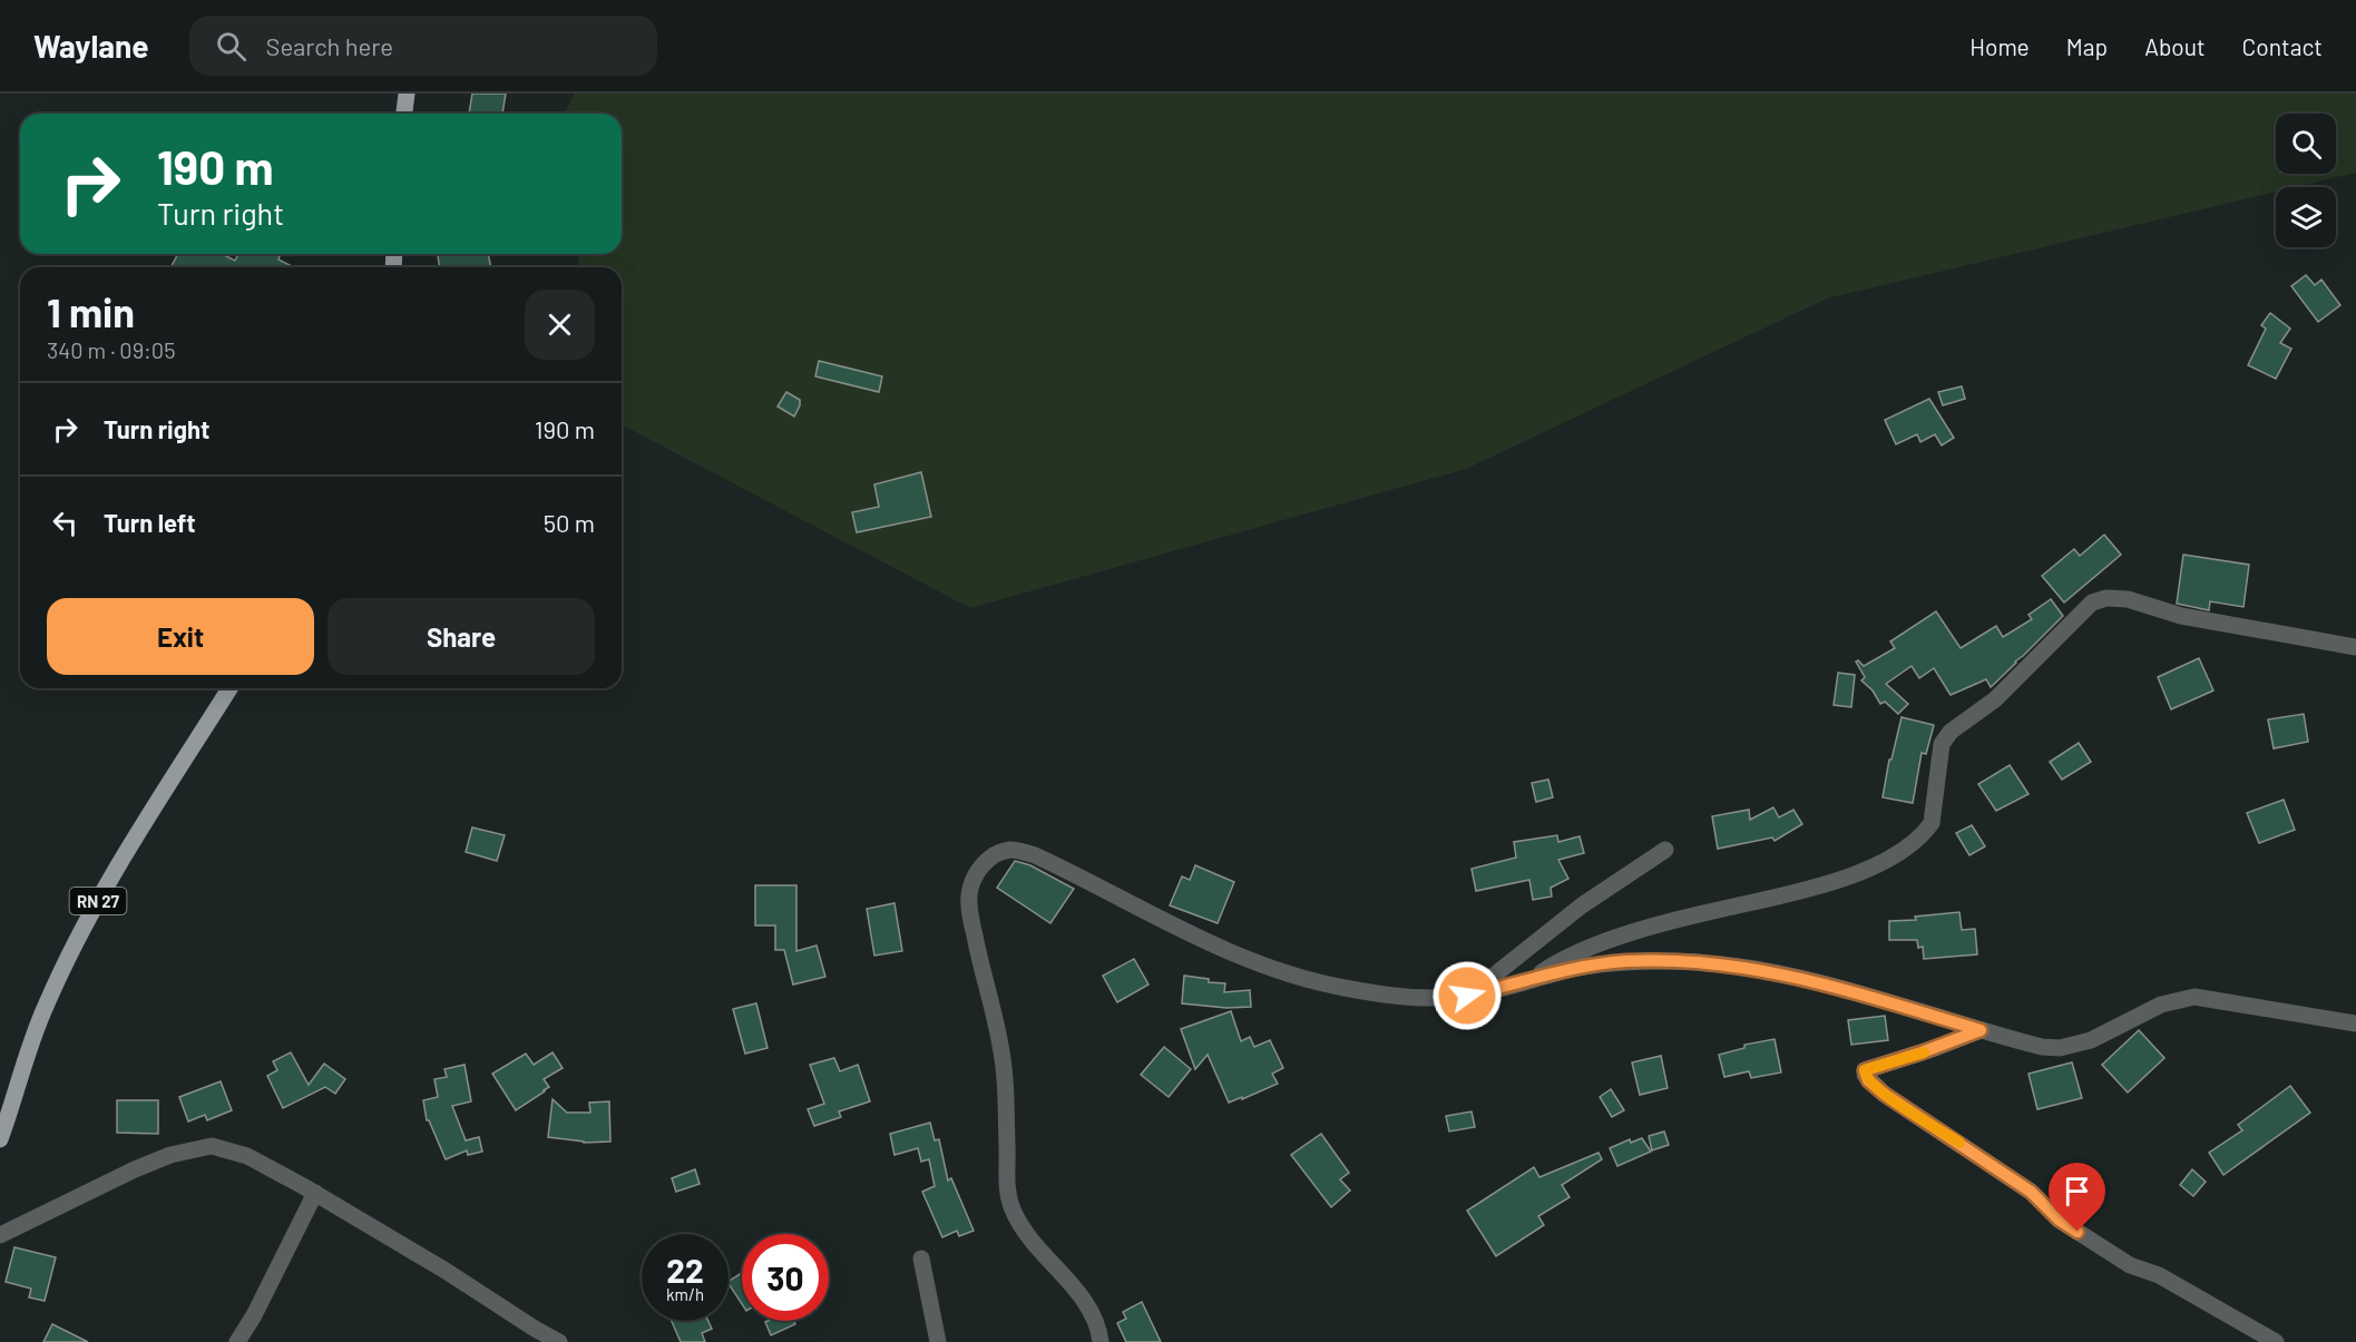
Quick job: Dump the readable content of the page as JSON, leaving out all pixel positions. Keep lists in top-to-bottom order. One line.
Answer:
{"streets":{"main road":["RN 27"]},"page":{"header":"Waylane","search":"Search here","nav":["Home","Map","About","Contact"],"turn":["190 m","Turn right"],"heading":["1 min","340 m · 09:05"],"list":[{"name":"Turn right","value":"190 m"},{"name":"Turn left","value":"50 m"}],"buttons":["Exit","Share"],"speed":"22 km/h","limit":"30"}}
